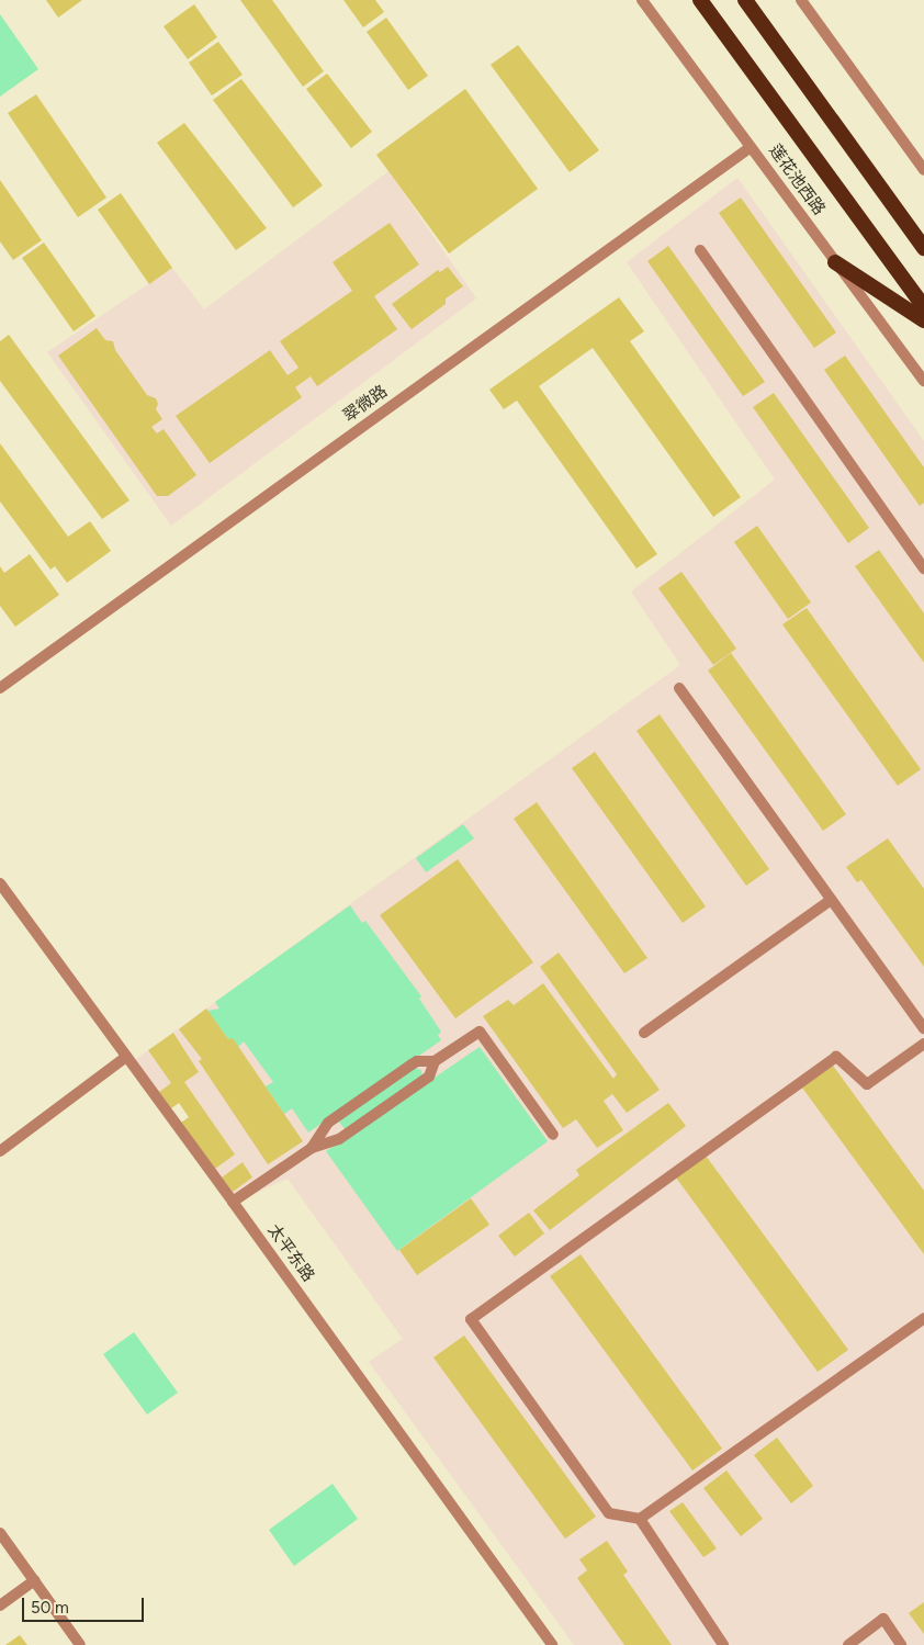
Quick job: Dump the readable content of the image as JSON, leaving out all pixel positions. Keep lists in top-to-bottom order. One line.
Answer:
{"streets":{"highway":["莲花池西路"],"street":["翠微路","太平东路"]},"crossings":[["莲花池西路","翠微路"]],"scale_bar":"50 m"}
